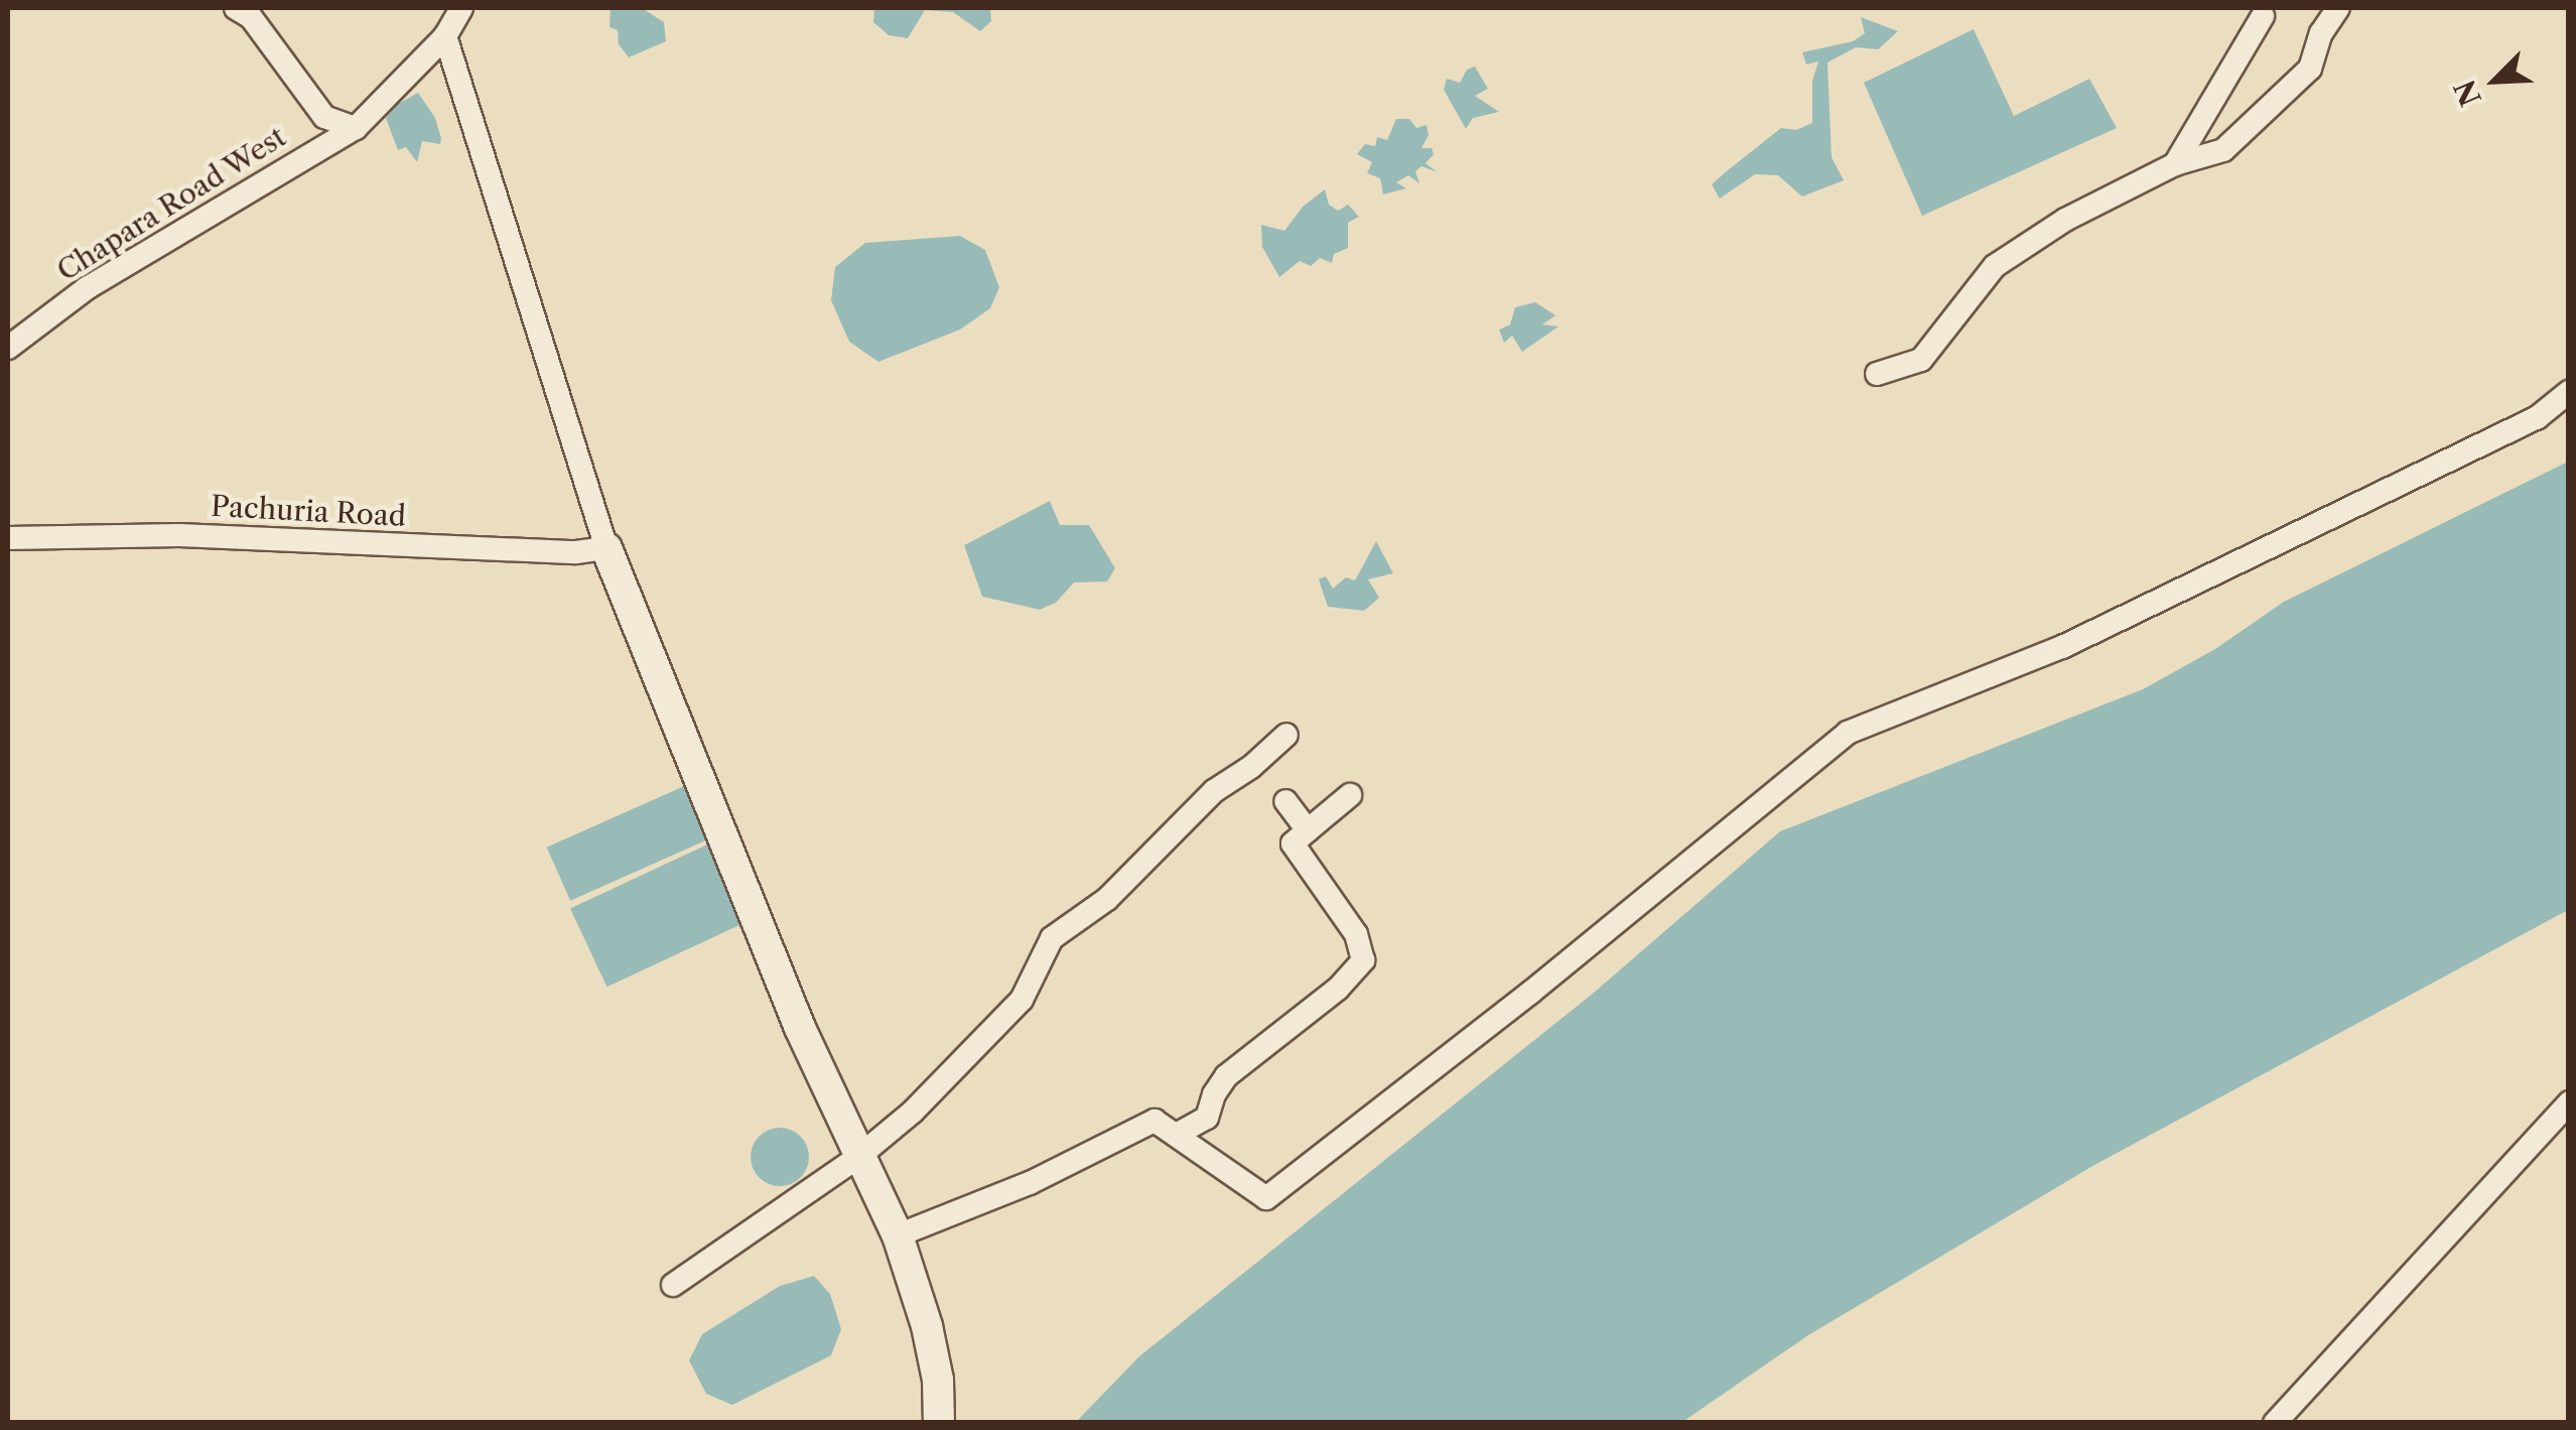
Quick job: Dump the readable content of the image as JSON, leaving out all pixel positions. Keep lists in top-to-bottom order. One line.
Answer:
{"streets":{"street":["Chapara Road West","Pachuria Road"]},"north":"bottom left"}
